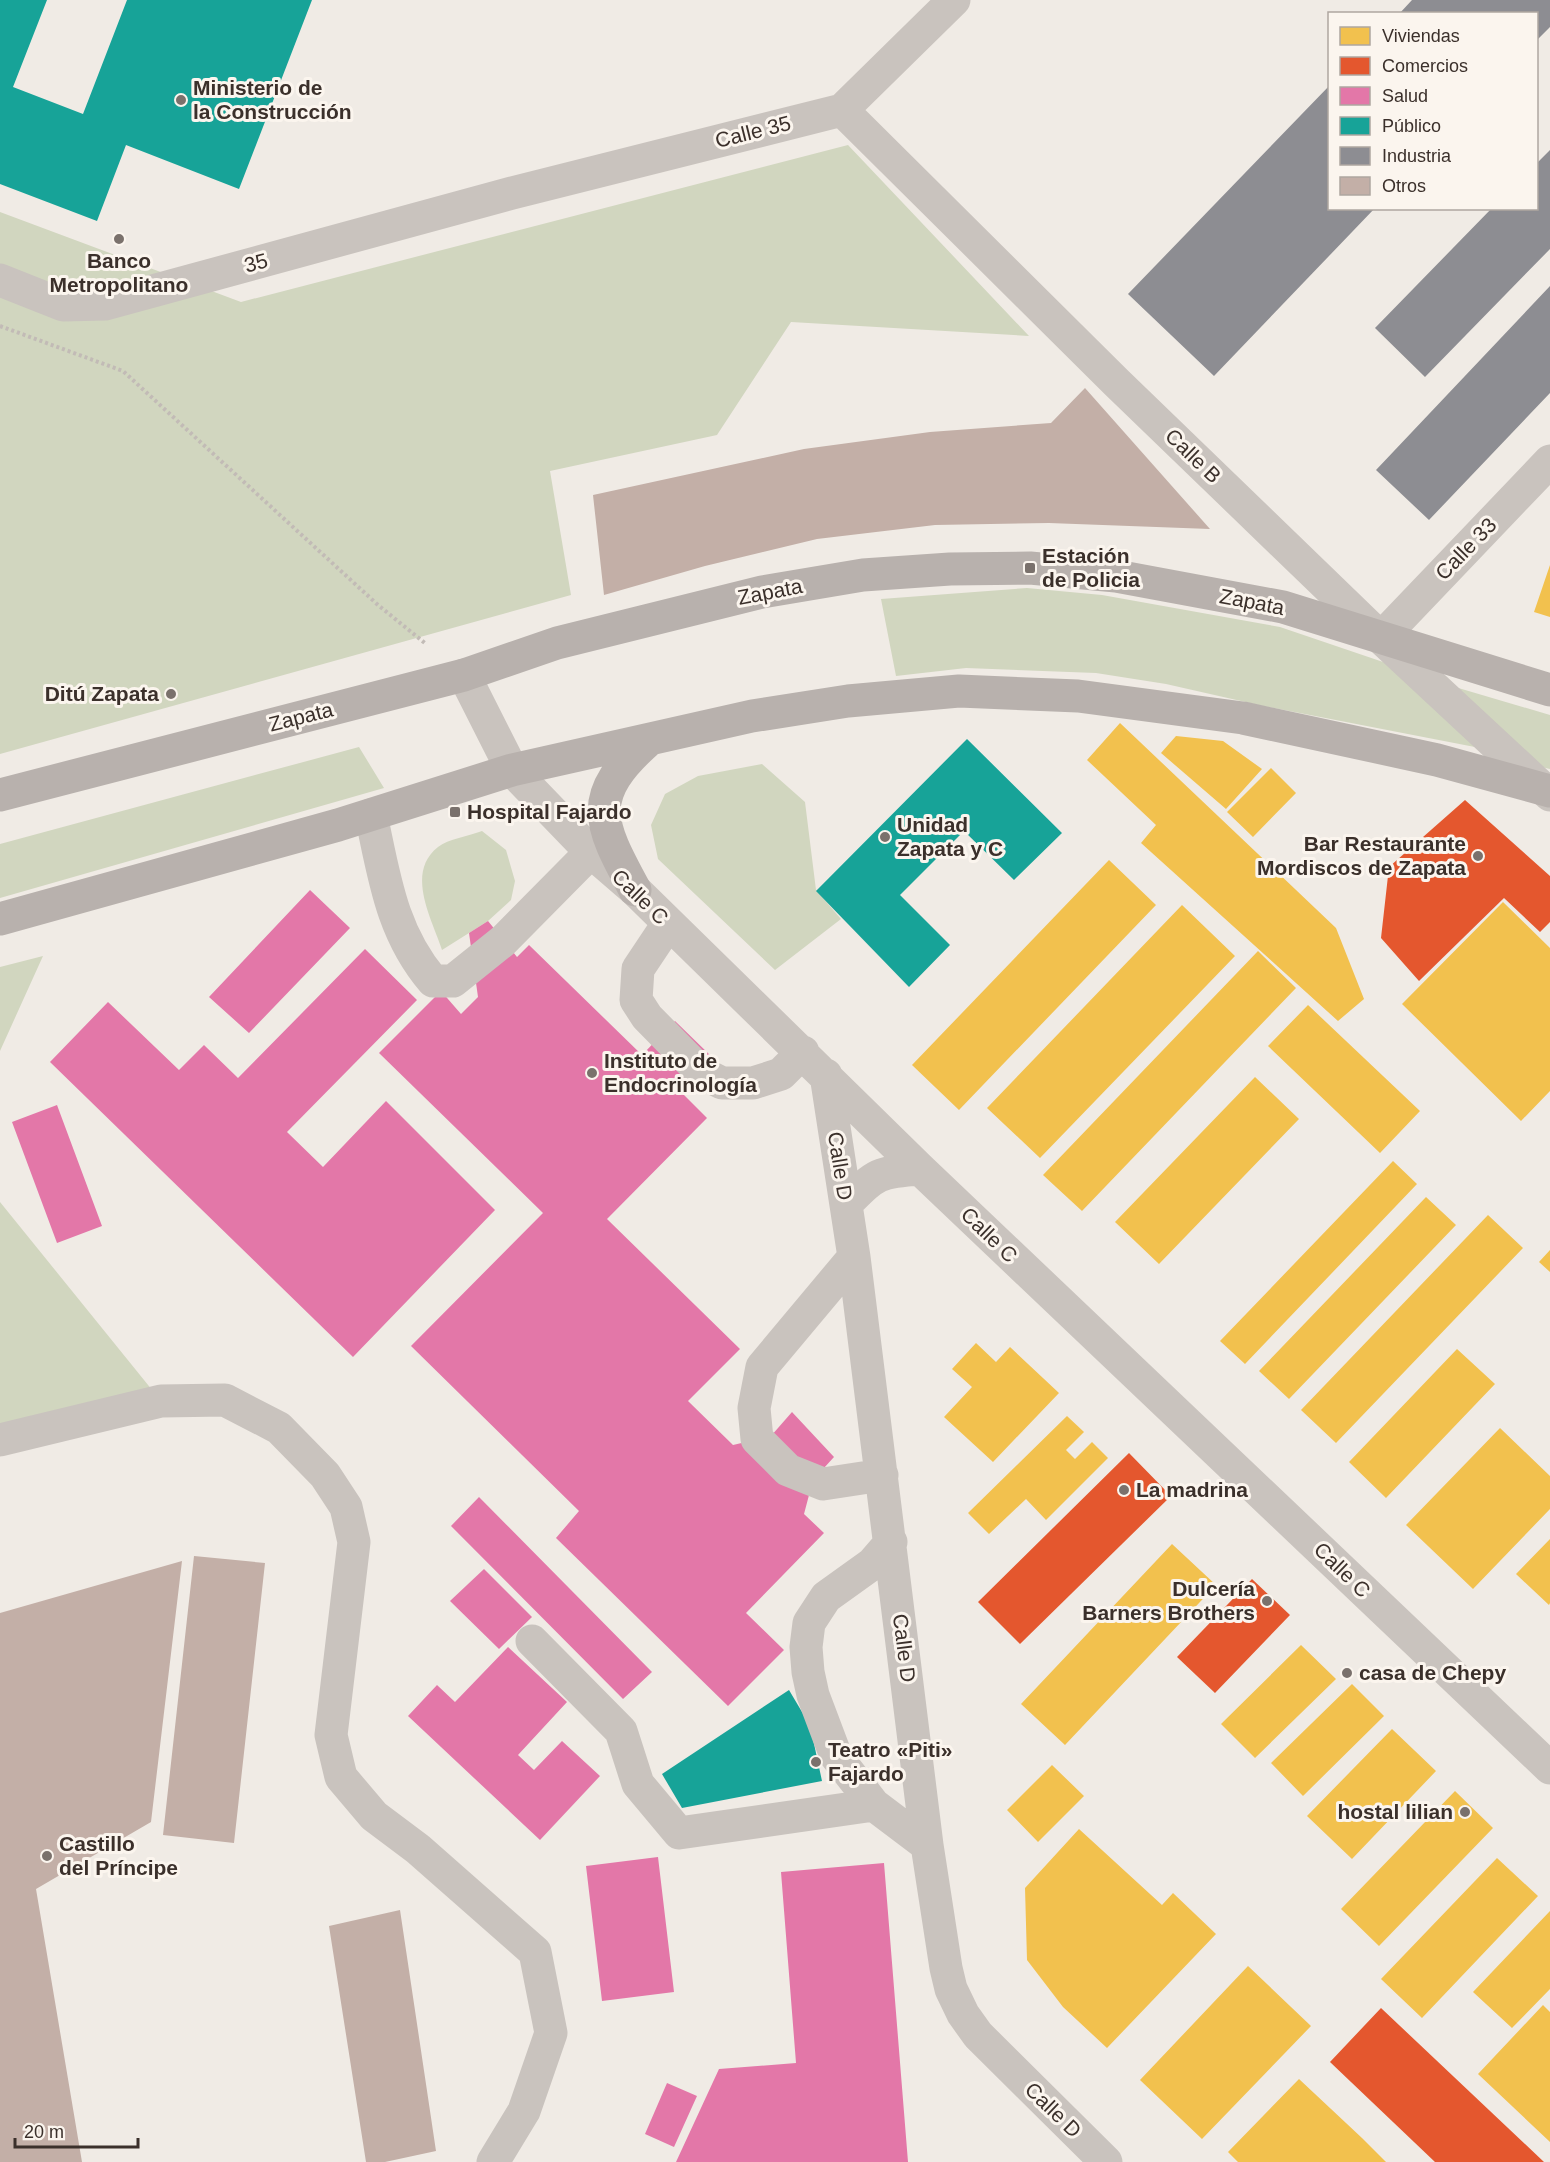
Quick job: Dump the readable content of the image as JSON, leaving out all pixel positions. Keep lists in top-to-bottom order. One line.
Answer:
{"streets":{"main road":["Zapata"],"street":["Calle 35","35","Calle B","Calle 33","Calle C","Calle D"]},"crossings":[["Calle 35","35"],["Calle 35","Calle B"],["Calle B","Calle 33"],["Calle B","Zapata"],["Calle 33","Zapata"],["Zapata","Calle C"],["Calle C","Calle D"]],"places":{"other":["Ministerio de la Construcción","Banco Metropolitano","Ditú Zapata","Unidad Zapata y C","Bar Restaurante Mordiscos de Zapata","Instituto de Endocrinología","La madrina","Dulcería Barners Brothers","casa de Chepy","Teatro «Piti» Fajardo","hostal lilian","Castillo del Príncipe"],"transit":["Estación de Policia","Hospital Fajardo"]},"legend":["Viviendas","Comercios","Salud","Público","Industria","Otros"],"scale_bar":"20 m"}
